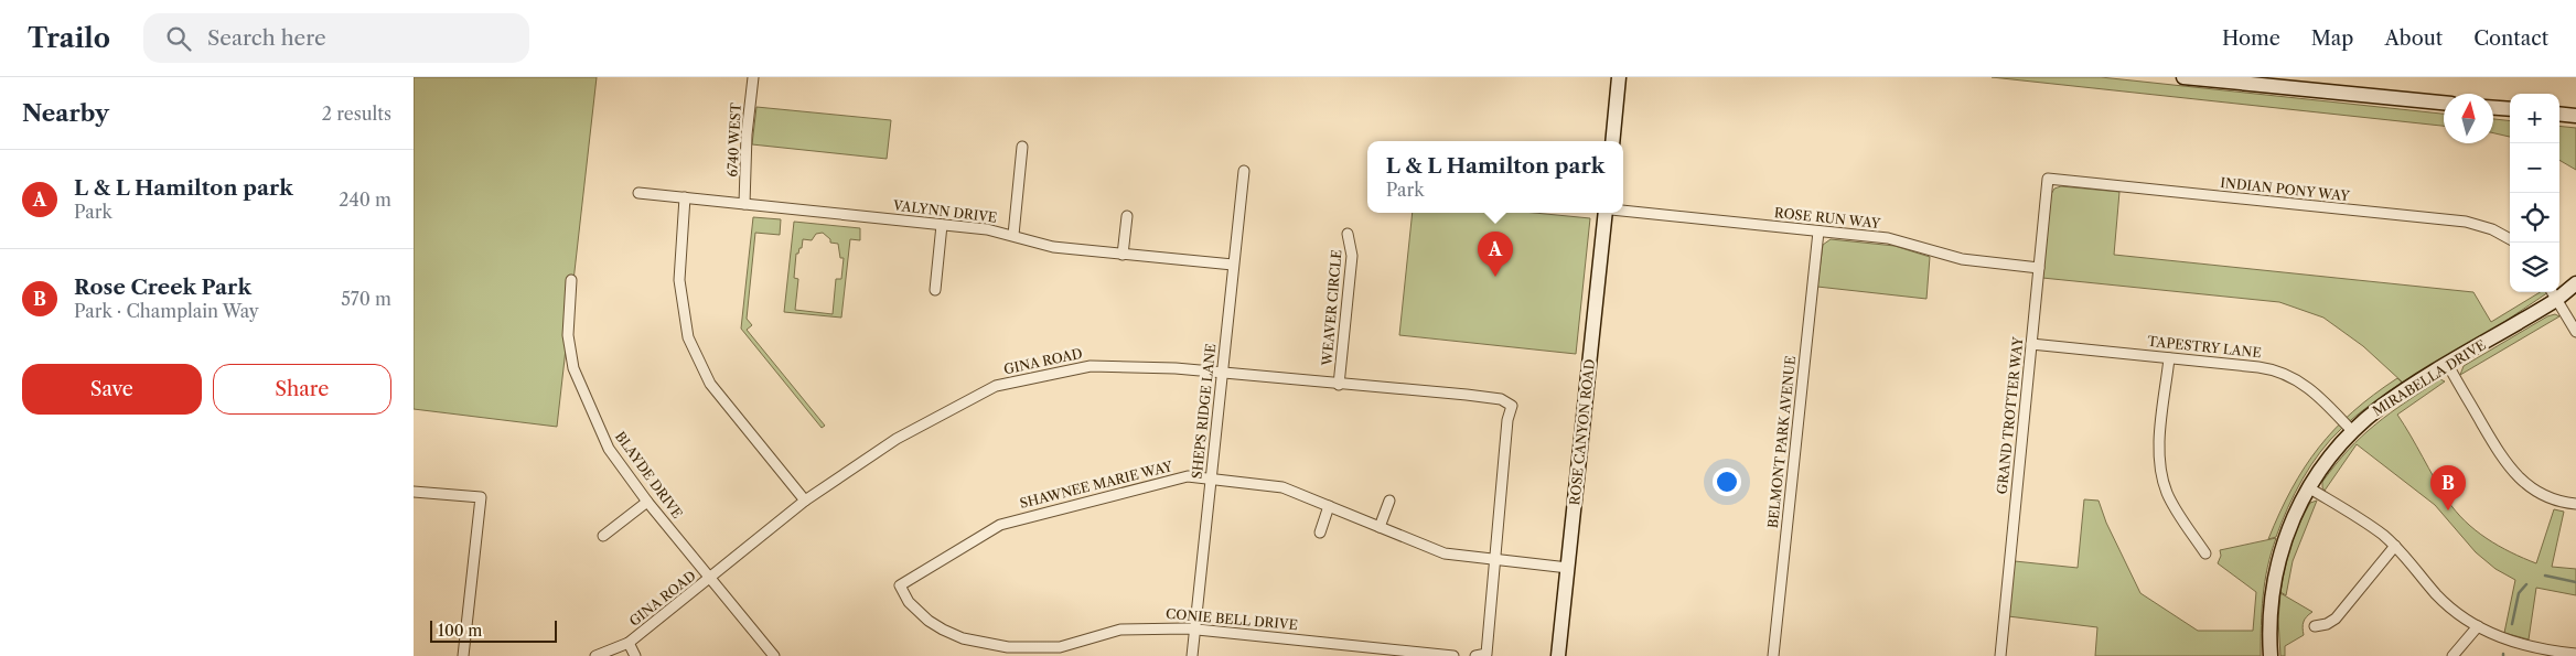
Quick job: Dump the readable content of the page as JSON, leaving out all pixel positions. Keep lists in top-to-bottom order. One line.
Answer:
{"streets":{"street":["6740 WEST","INDIAN PONY WAY","VALYNN DRIVE","ROSE RUN WAY","WEAVER CIRCLE","TAPESTRY LANE","GINA ROAD","MIRABELLA DRIVE","SHEPS RIDGE LANE","GRAND TROTTER WAY","ROSE CANYON ROAD","BELMONT PARK AVENUE","BLAYDE DRIVE","SHAWNEE MARIE WAY","CONIE BELL DRIVE"]},"crossings":[["6740 WEST","VALYNN DRIVE"],["INDIAN PONY WAY","GRAND TROTTER WAY"],["VALYNN DRIVE","SHEPS RIDGE LANE"],["ROSE RUN WAY","GRAND TROTTER WAY"],["ROSE RUN WAY","BELMONT PARK AVENUE"],["WEAVER CIRCLE","GINA ROAD"],["TAPESTRY LANE","MIRABELLA DRIVE"],["TAPESTRY LANE","GRAND TROTTER WAY"],["GINA ROAD","SHEPS RIDGE LANE"],["GINA ROAD","BLAYDE DRIVE"],["GINA ROAD","SHAWNEE MARIE WAY"],["SHEPS RIDGE LANE","SHAWNEE MARIE WAY"],["SHEPS RIDGE LANE","CONIE BELL DRIVE"],["ROSE CANYON ROAD","SHAWNEE MARIE WAY"],["SHAWNEE MARIE WAY","CONIE BELL DRIVE"]],"scale_bar":"100 m","north":"top","page":{"header":"Trailo","search":"Search here","nav":["Home","Map","About","Contact"],"heading":["Nearby","2 results"],"map_buttons":["+","−"],"popup":["L & L Hamilton park","Park"],"list":[{"mark":"A","name":"L & L Hamilton park","note":"Park","value":"240 m"},{"mark":"B","name":"Rose Creek Park","note":"Park · Champlain Way","value":"570 m"}],"pins":["A","B"],"buttons":["Save","Share"],"scale":"100 m"}}
